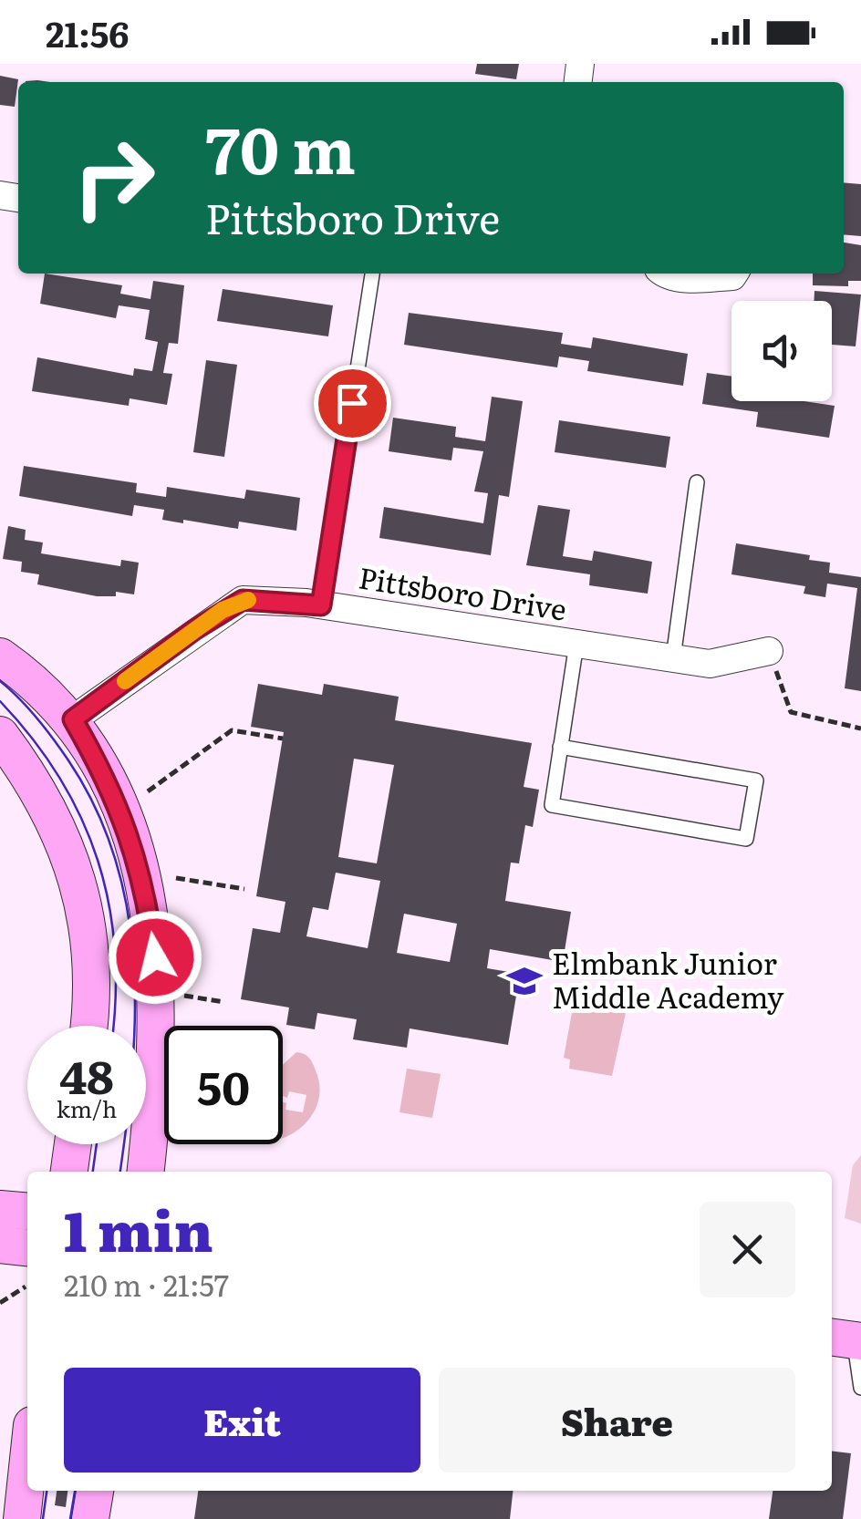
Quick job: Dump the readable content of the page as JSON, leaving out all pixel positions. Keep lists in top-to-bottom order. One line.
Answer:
{"streets":{"street":["Pittsboro Drive"]},"places":{"school or university":["Elmbank Junior Middle Academy"]},"page":{"status":"21:56","turn":["70 m","Pittsboro Drive"],"speed":"48 km/h","limit":"50","heading":["1 min","210 m · 21:57"],"buttons":["Exit","Share"]}}
